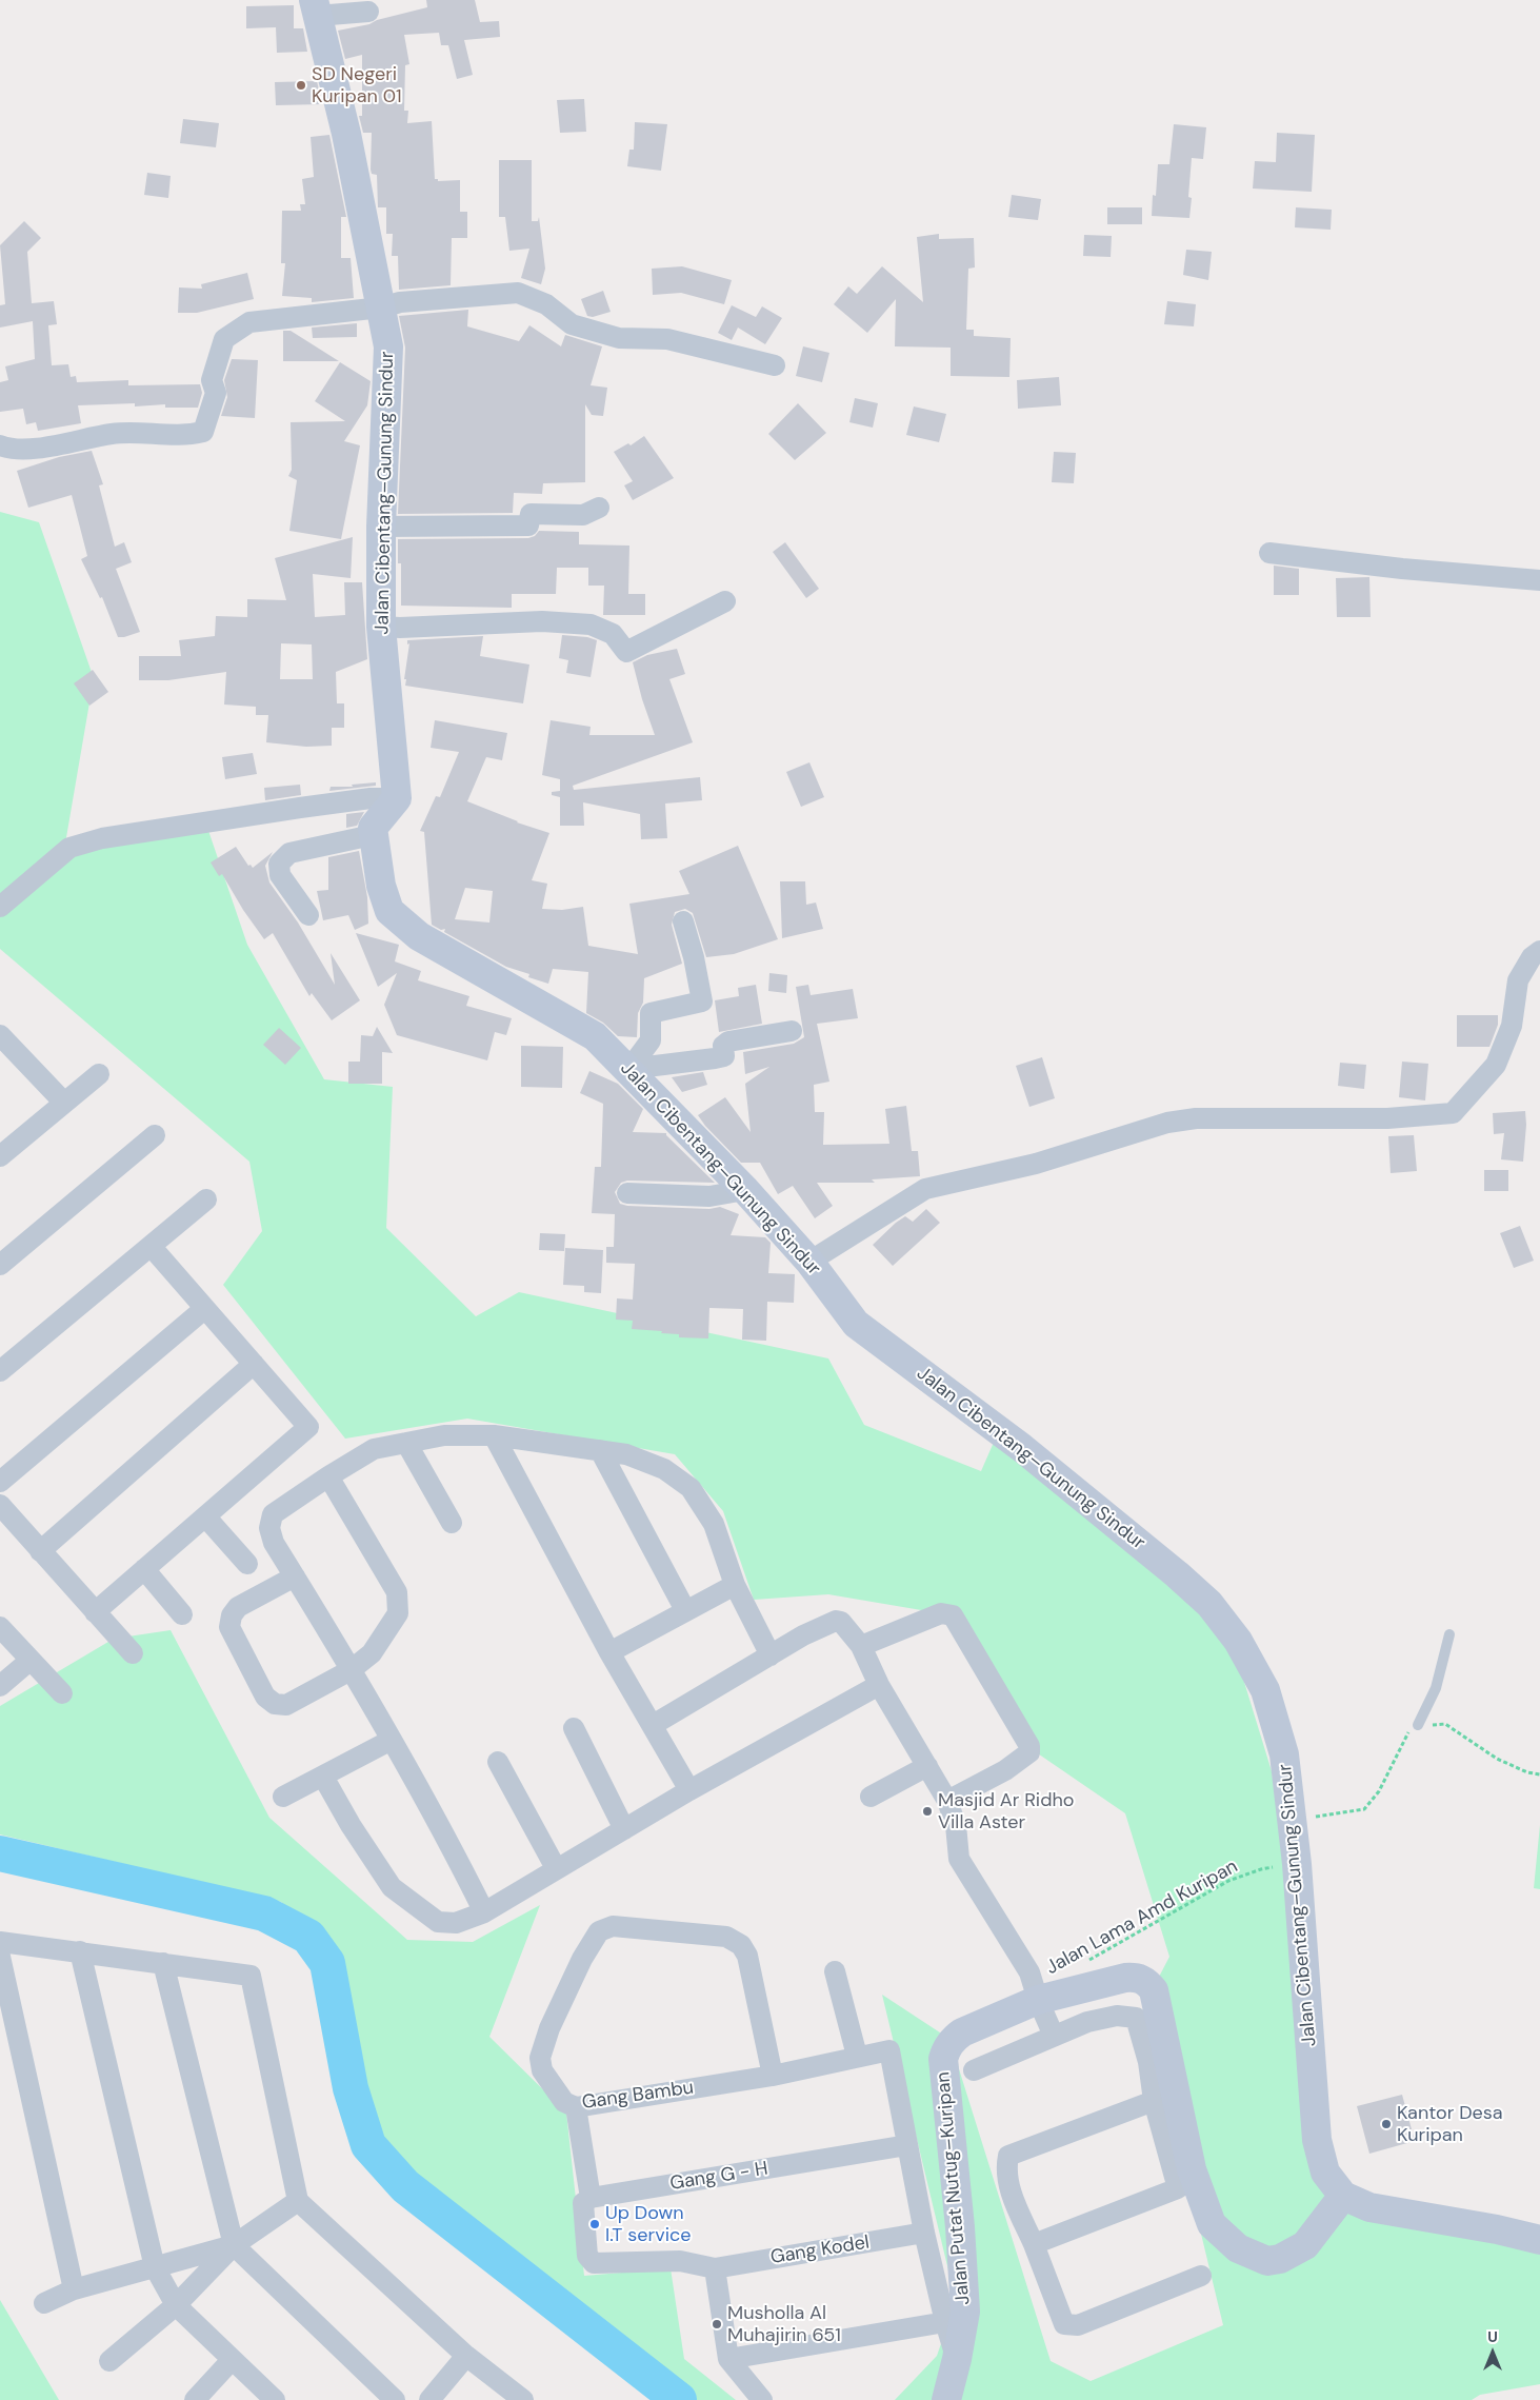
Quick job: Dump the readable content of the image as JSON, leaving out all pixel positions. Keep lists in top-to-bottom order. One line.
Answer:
{"streets":{"street":["Jalan Cibentang–Gunung Sindur","Gang Bambu","Gang G - H","Jalan Putat Nutug–Kuripan","Gang Kodel"],"path":["Jalan Lama Amd Kuripan"]},"crossings":[["Jalan Cibentang–Gunung Sindur","Jalan Lama Amd Kuripan"],["Jalan Cibentang–Gunung Sindur","Jalan Putat Nutug–Kuripan"],["Gang Bambu","Gang G - H"]],"places":["SD Negeri Kuripan 01","Masjid Ar Ridho Villa Aster","Kantor Desa Kuripan","Up Down I.T service","Musholla Al Muhajirin 651"],"north":"top"}
